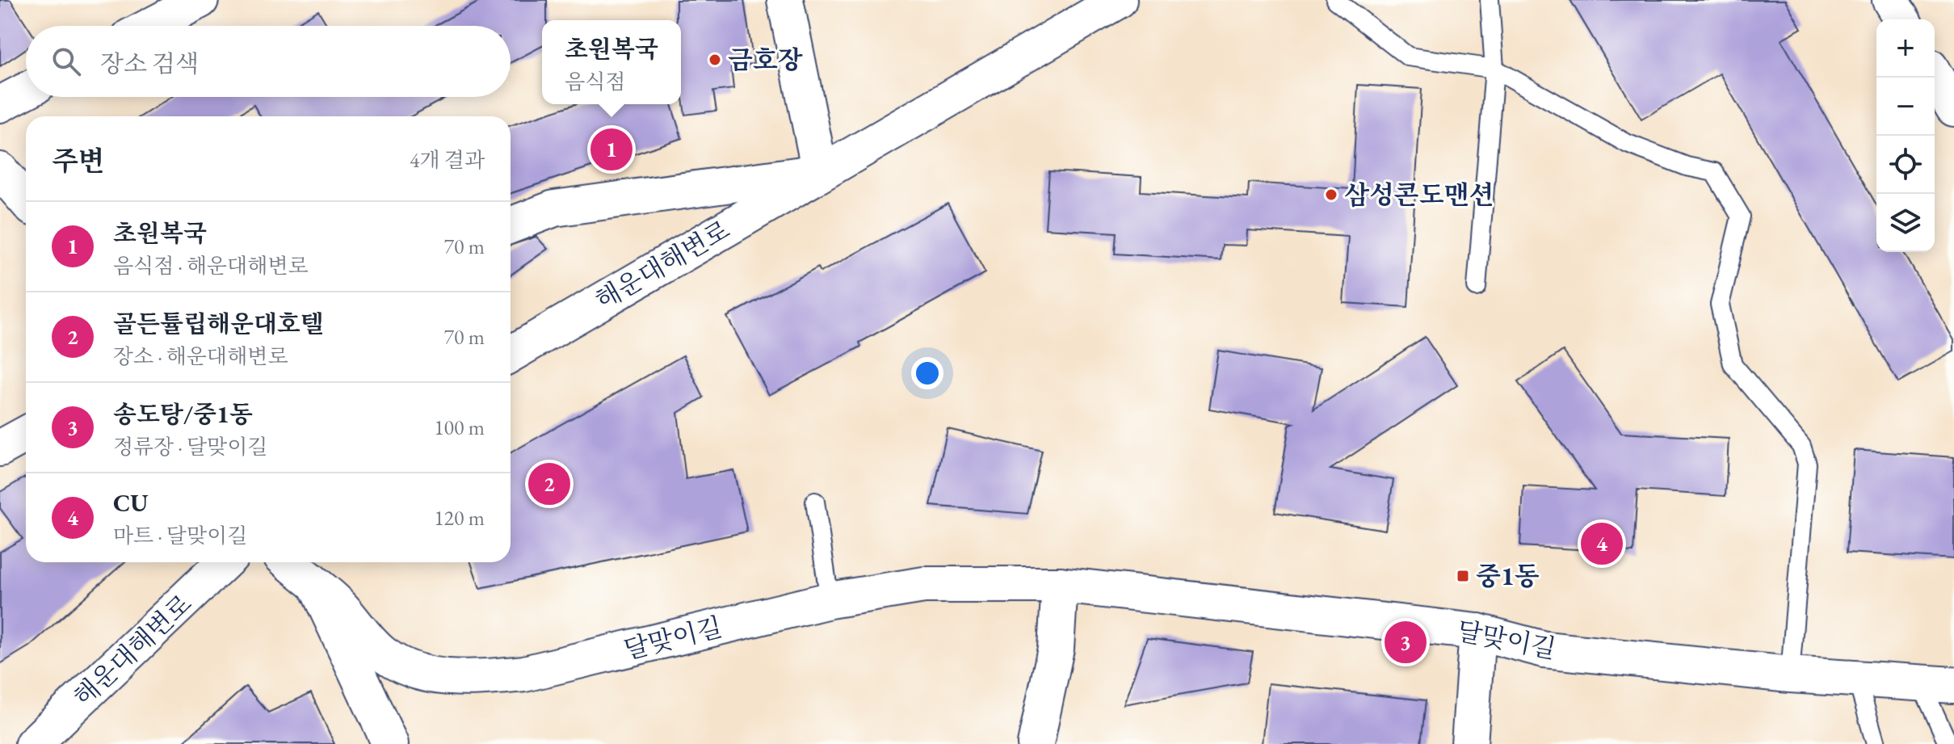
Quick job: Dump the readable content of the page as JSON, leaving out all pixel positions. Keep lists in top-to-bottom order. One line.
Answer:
{"streets":{"street":["해운대해변로","달맞이길"]},"places":{"other":["금호장","삼성콘도맨션"],"transit":["중1동"]},"page":{"map_buttons":["+","−"],"popup":["초원복국","음식점"],"search":"장소 검색","heading":["주변","4개 결과"],"pins":["1","2","4","3"],"list":[{"mark":"1","name":"초원복국","note":"음식점 · 해운대해변로","value":"70 m"},{"mark":"2","name":"골든튤립해운대호텔","note":"장소 · 해운대해변로","value":"70 m"},{"mark":"3","name":"송도탕/중1동","note":"정류장 · 달맞이길","value":"100 m"},{"mark":"4","name":"CU","note":"마트 · 달맞이길","value":"120 m"}]}}
